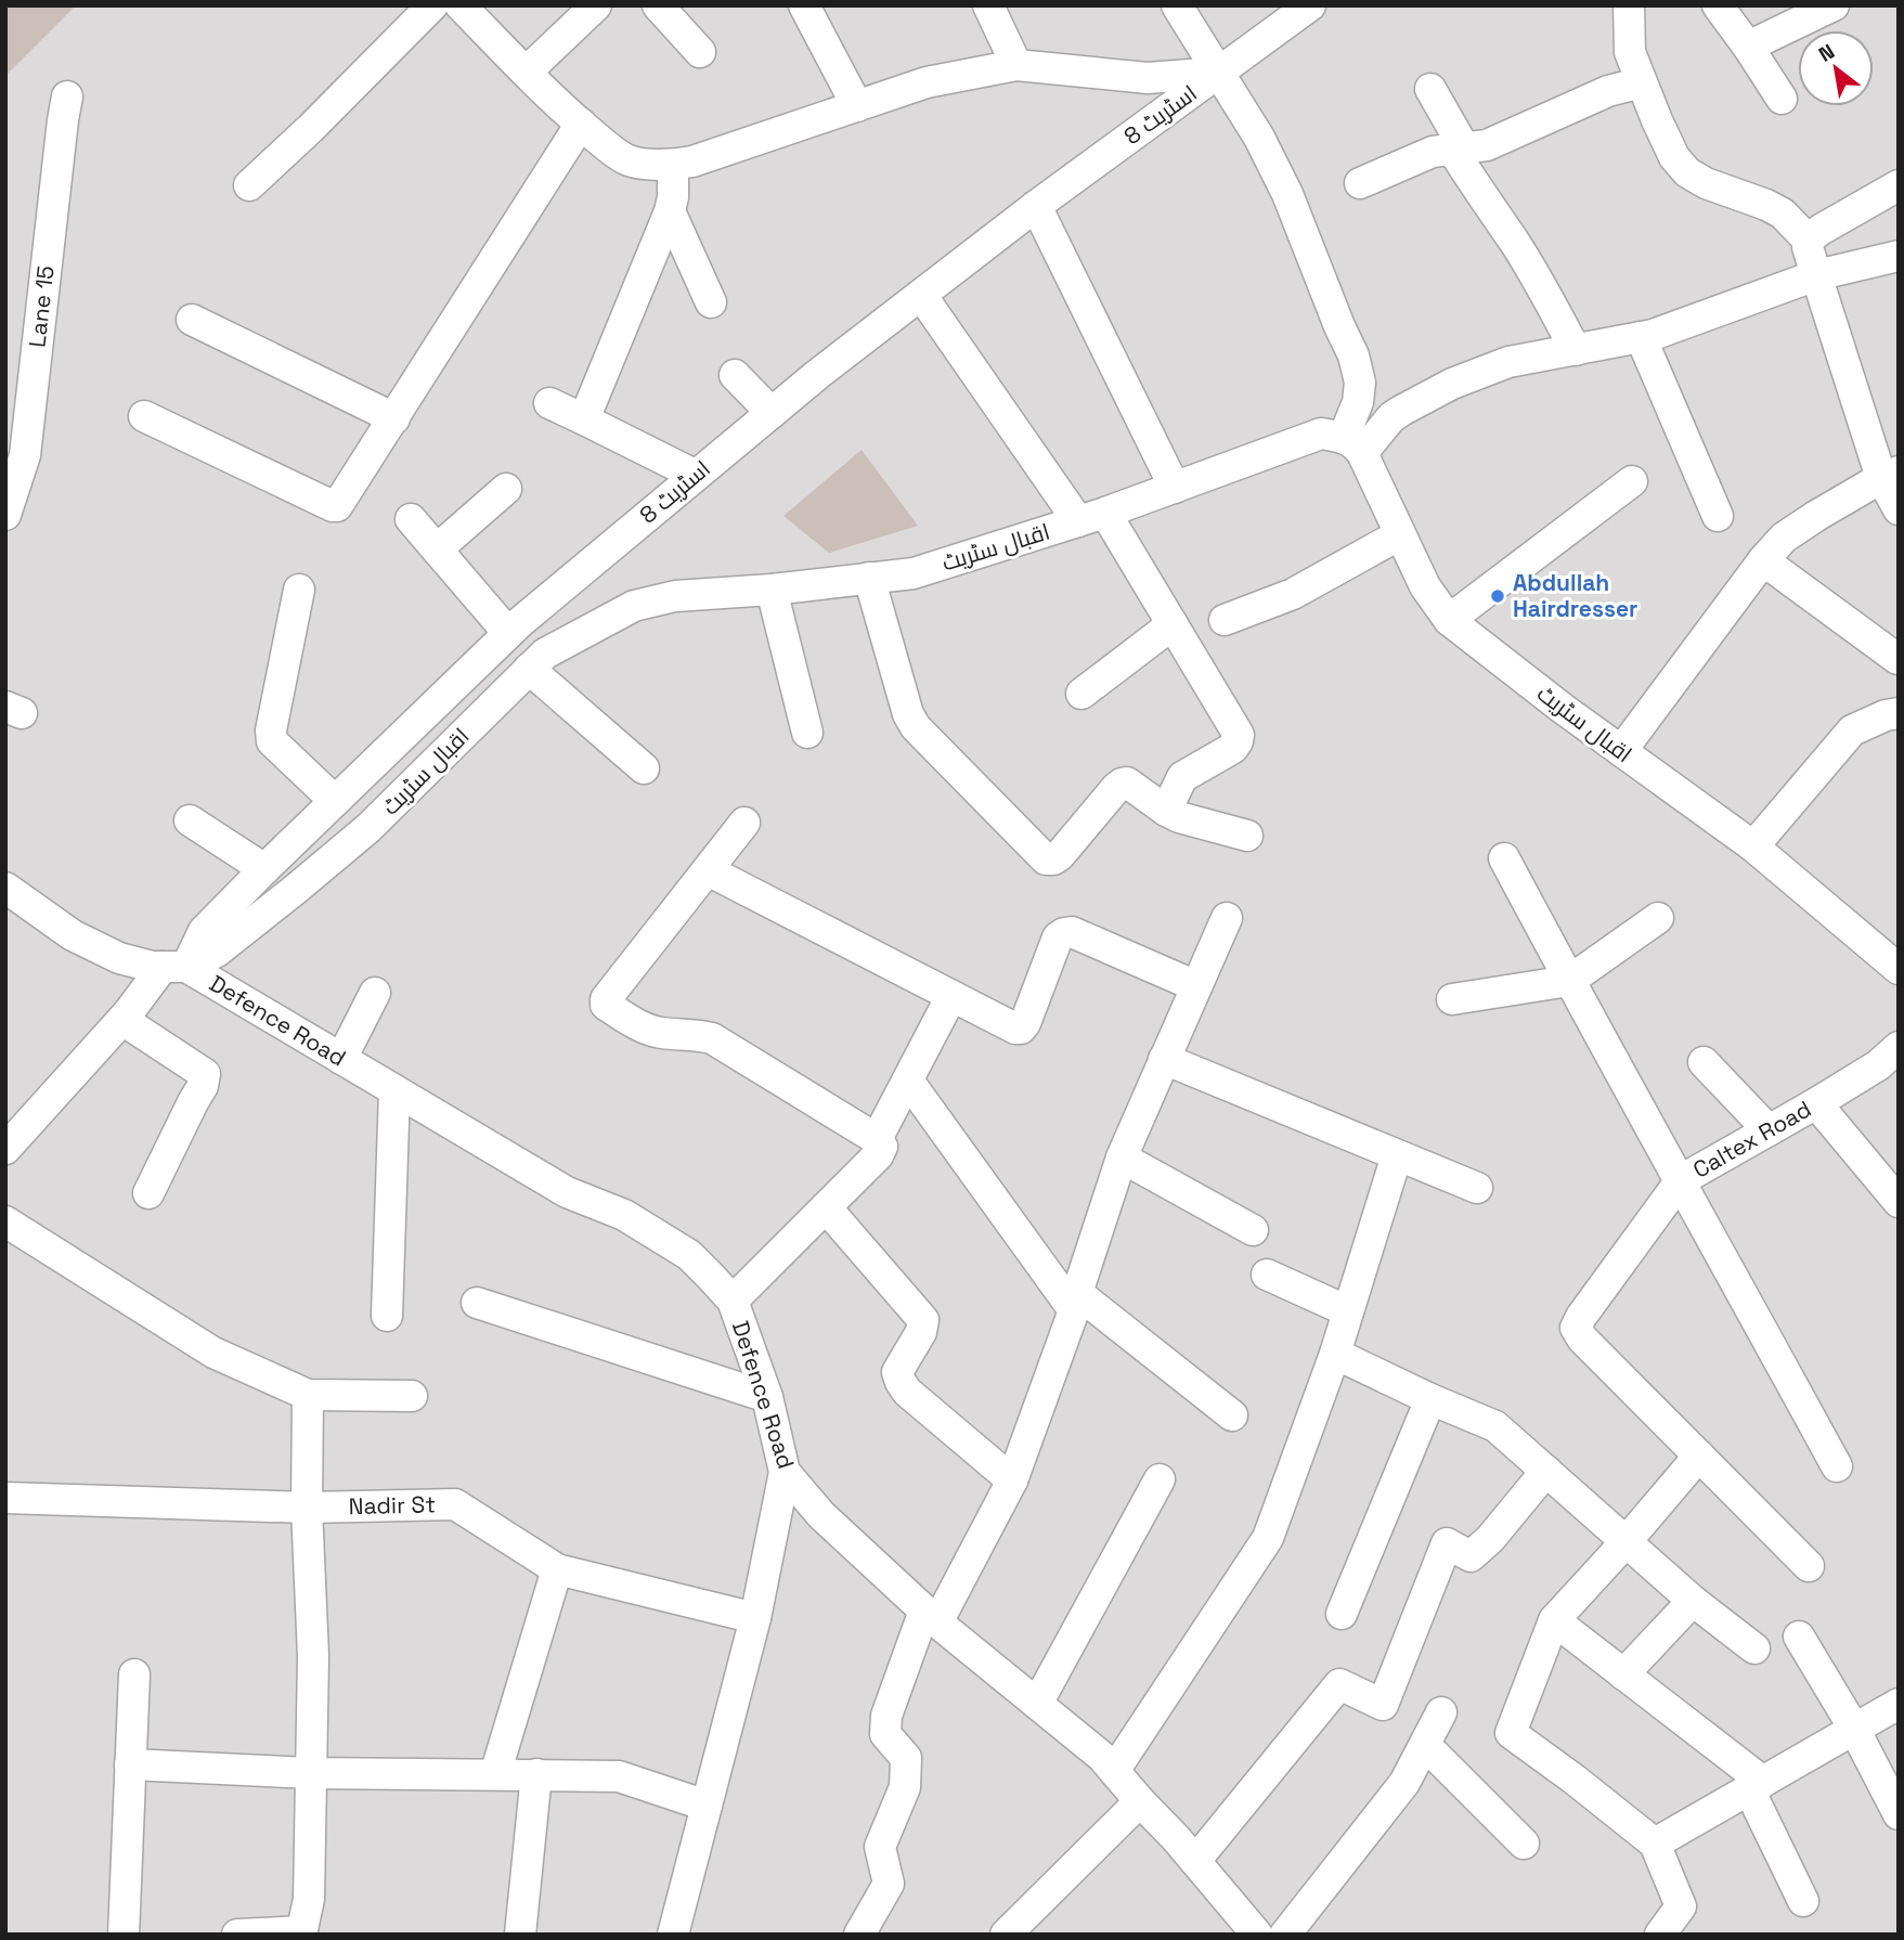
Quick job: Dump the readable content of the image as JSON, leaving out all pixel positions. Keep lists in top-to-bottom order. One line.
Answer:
{"streets":{"street":["اسٹریٹ 8","Lane 15","اقبال سٹریٹ","Defence Road","Caltex Road","Nadir St"]},"crossings":[["اسٹریٹ 8","اقبال سٹریٹ"],["اسٹریٹ 8","Defence Road"],["اقبال سٹریٹ","Defence Road"]],"places":["Abdullah Hairdresser"],"north":"top left"}
